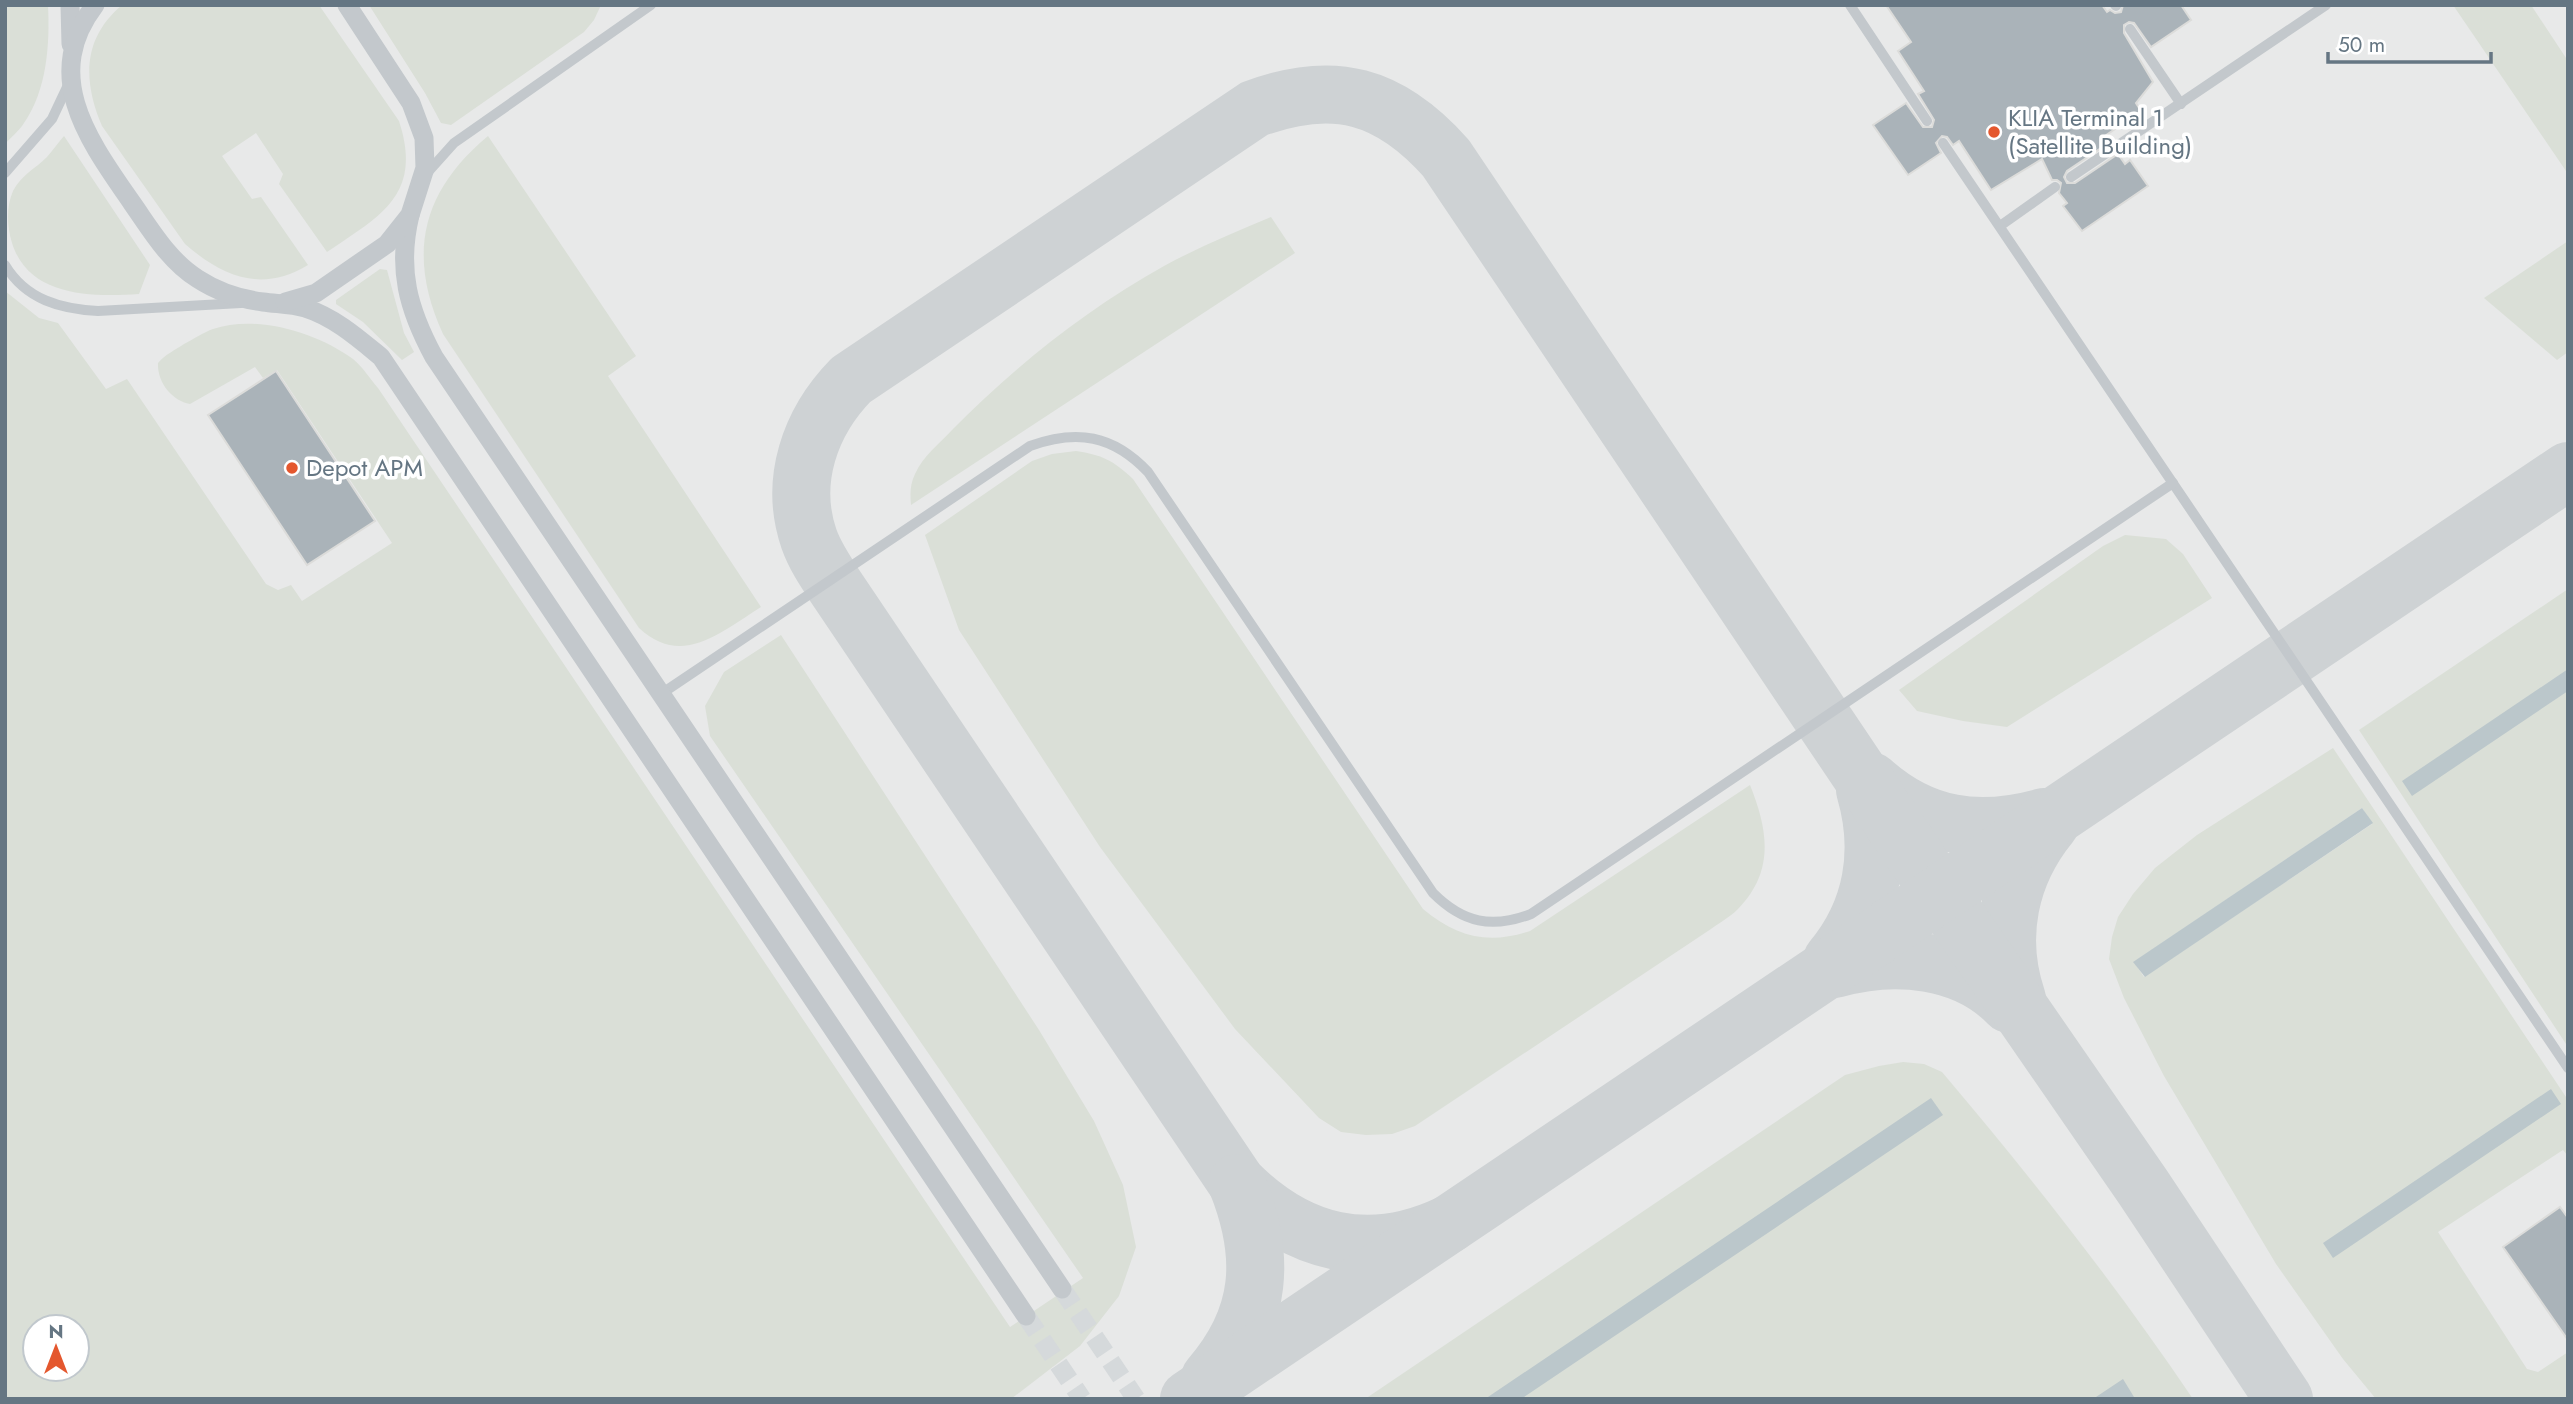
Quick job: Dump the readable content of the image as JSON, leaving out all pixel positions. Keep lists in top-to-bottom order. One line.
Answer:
{"places":["KLIA Terminal 1 (Satellite Building)","Depot APM"],"scale_bar":"50 m","north":"top"}
